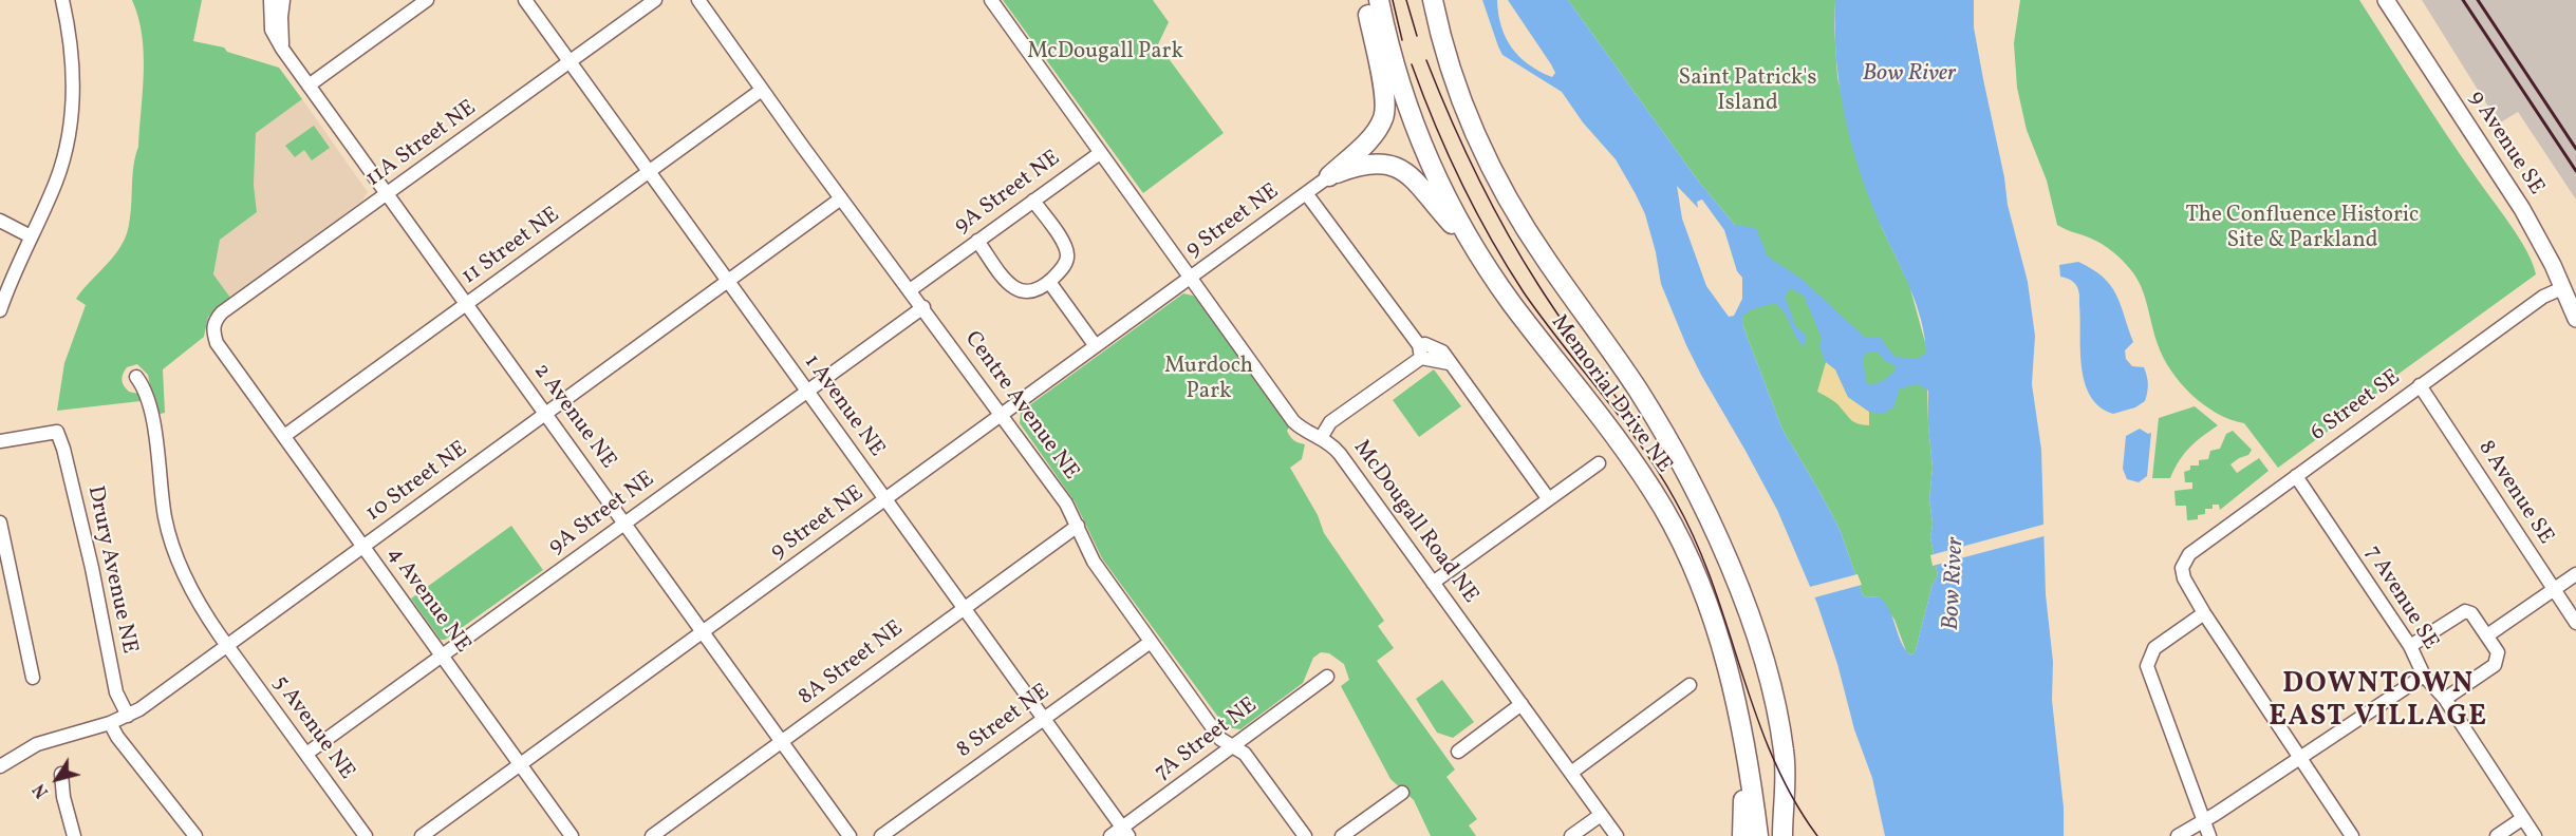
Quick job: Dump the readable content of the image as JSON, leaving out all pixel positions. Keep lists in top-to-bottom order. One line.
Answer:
{"streets":{"highway":["Memorial Drive NE"],"main road":["9 Avenue SE"],"street":["11A Street NE","9A Street NE","9 Street NE","11 Street NE","1 Avenue NE","Centre Avenue NE","6 Street SE","2 Avenue NE","10 Street NE","8 Avenue SE","McDougall Road NE","Drury Avenue NE","7 Avenue SE","4 Avenue NE","8A Street NE","8 Street NE","5 Avenue NE","7A Street NE"]},"crossings":[["9 Avenue SE","6 Street SE"],["11A Street NE","1 Avenue NE"],["11A Street NE","2 Avenue NE"],["11A Street NE","4 Avenue NE"],["9A Street NE","1 Avenue NE"],["9A Street NE","Centre Avenue NE"],["9A Street NE","2 Avenue NE"],["9A Street NE","McDougall Road NE"],["9A Street NE","4 Avenue NE"],["9A Street NE","5 Avenue NE"],["9 Street NE","1 Avenue NE"],["9 Street NE","Centre Avenue NE"],["9 Street NE","2 Avenue NE"],["9 Street NE","McDougall Road NE"],["9 Street NE","4 Avenue NE"],["11 Street NE","1 Avenue NE"],["11 Street NE","Centre Avenue NE"],["11 Street NE","2 Avenue NE"],["11 Street NE","4 Avenue NE"],["1 Avenue NE","10 Street NE"],["1 Avenue NE","8A Street NE"],["1 Avenue NE","8 Street NE"],["1 Avenue NE","7A Street NE"],["Centre Avenue NE","10 Street NE"],["Centre Avenue NE","8A Street NE"],["Centre Avenue NE","8 Street NE"],["Centre Avenue NE","7A Street NE"],["6 Street SE","8 Avenue SE"],["6 Street SE","7 Avenue SE"],["2 Avenue NE","10 Street NE"],["2 Avenue NE","8A Street NE"],["10 Street NE","Drury Avenue NE"],["10 Street NE","4 Avenue NE"],["10 Street NE","5 Avenue NE"]],"districts":["DOWNTOWN EAST VILLAGE"],"water":["Bow River"],"parks":["McDougall Park","Saint Patrick's Island","The Confluence Historic Site & Parkland","Murdoch Park"],"north":"bottom left"}
